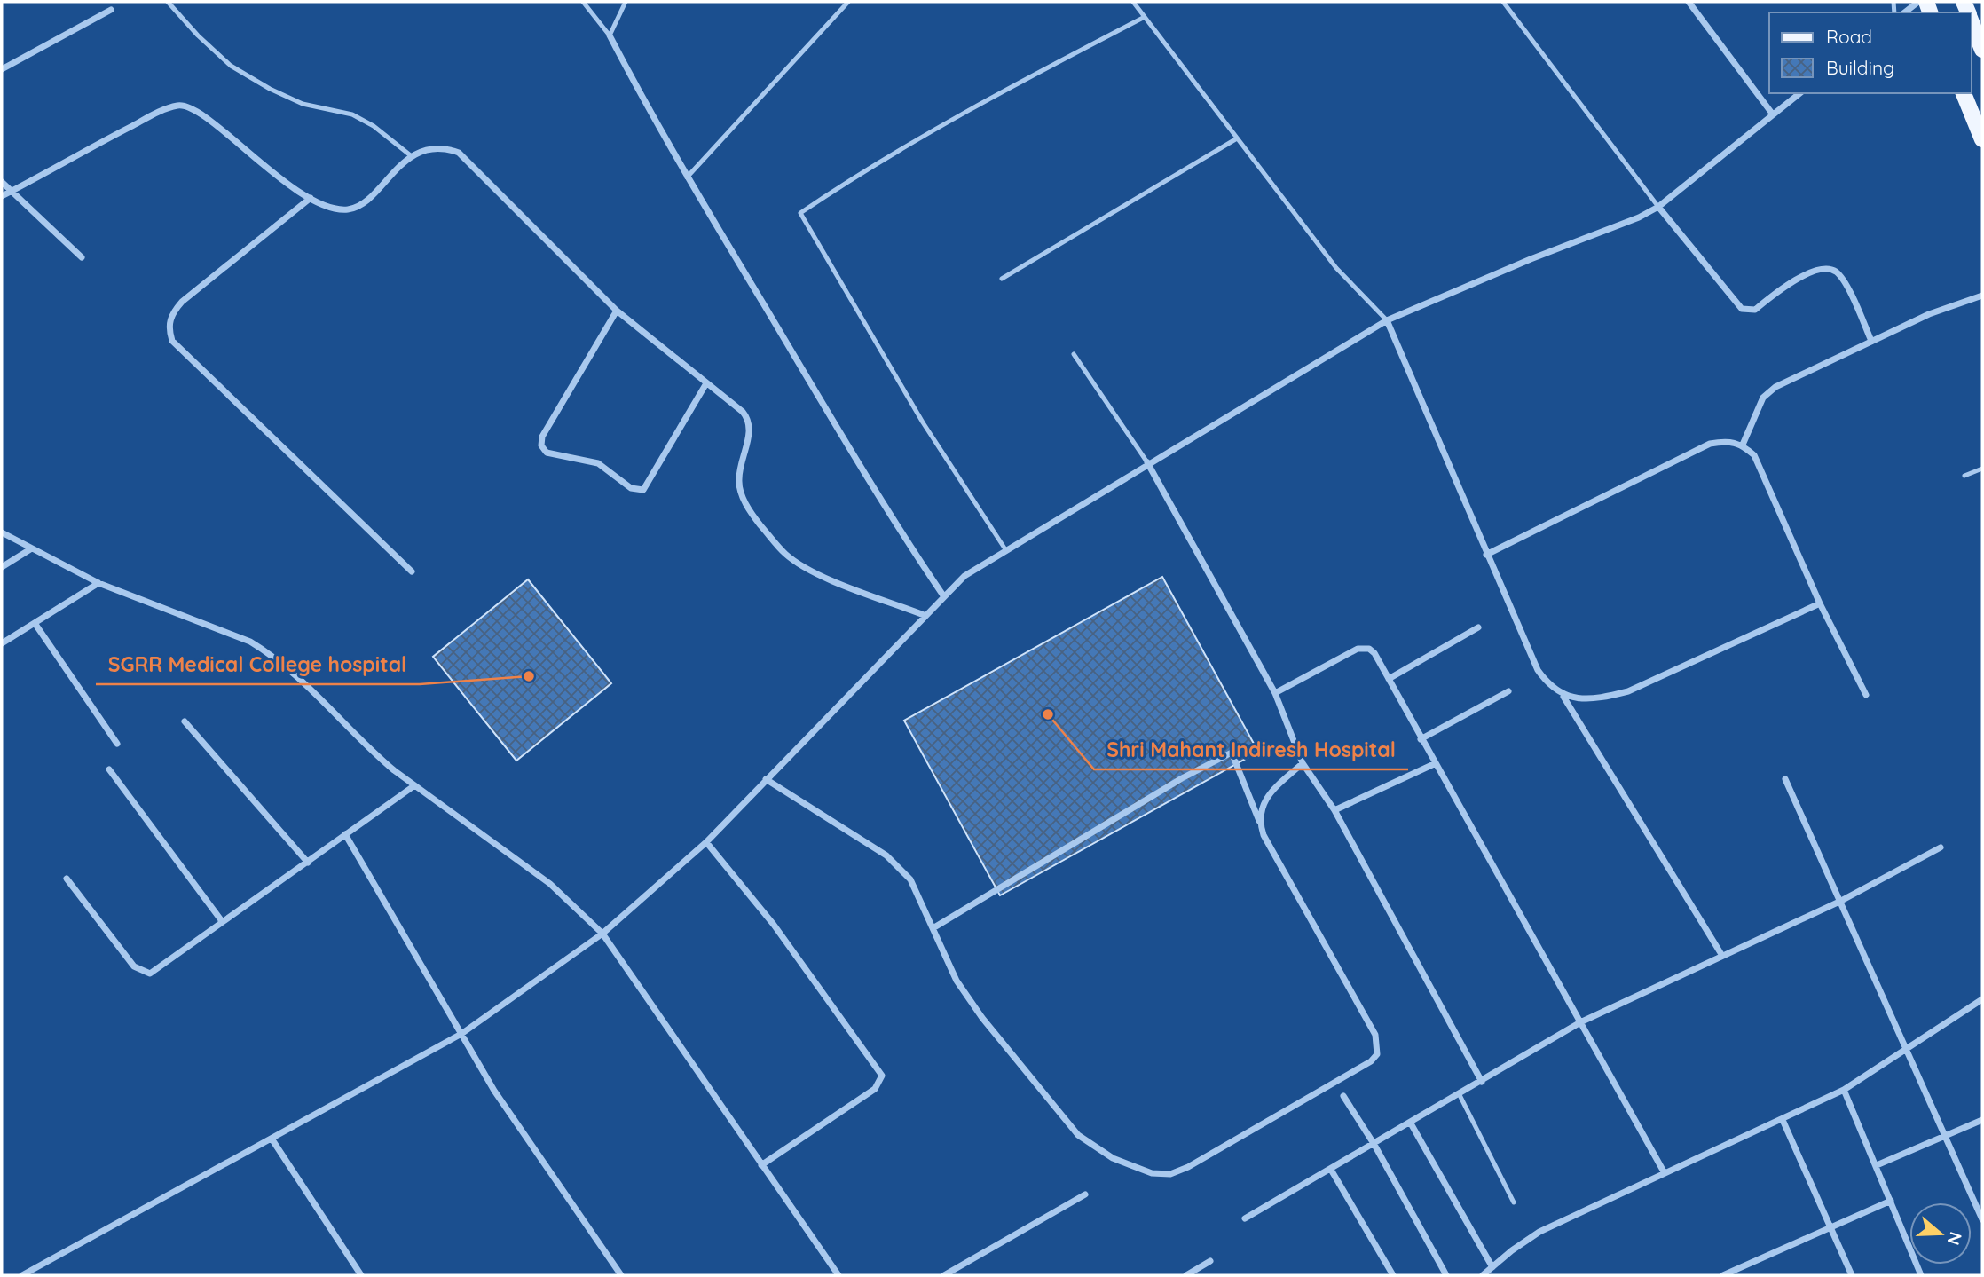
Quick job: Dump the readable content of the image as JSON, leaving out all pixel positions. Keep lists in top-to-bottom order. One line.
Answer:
{"places":["SGRR Medical College hospital","Shri Mahant Indiresh Hospital"],"legend":["Road","Building"],"north":"right"}
